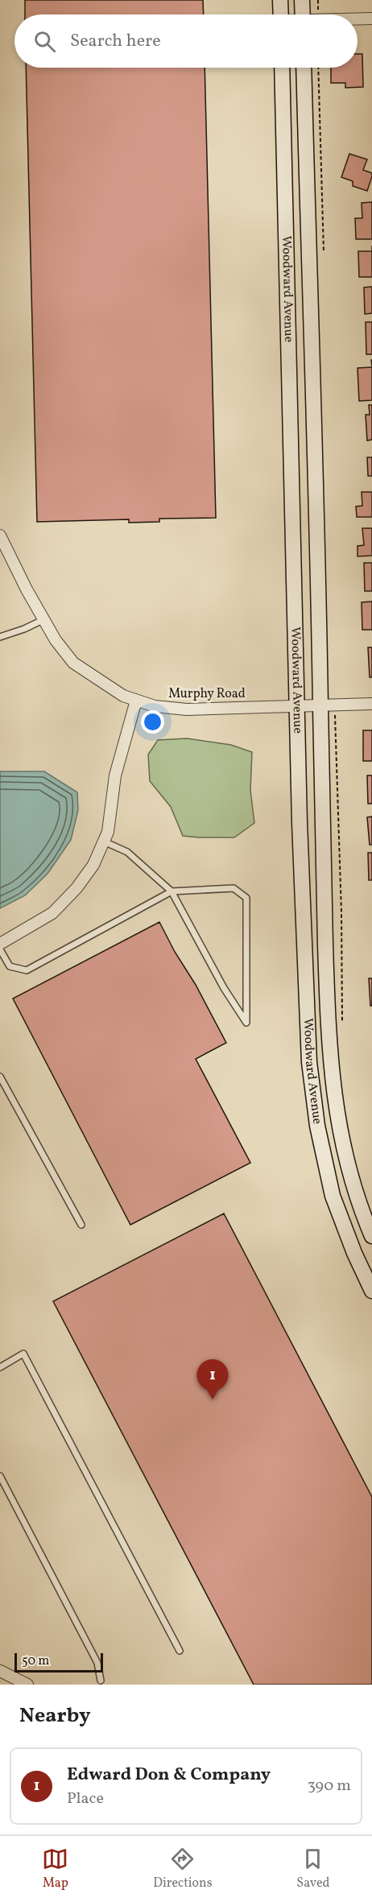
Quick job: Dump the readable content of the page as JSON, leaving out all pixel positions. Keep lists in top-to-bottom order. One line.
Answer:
{"streets":{"street":["Woodward Avenue","Murphy Road"]},"crossings":[["Woodward Avenue","Murphy Road"]],"scale_bar":"50 m","page":{"search":"Search here","pins":"1","scale":"50 m","heading":"Nearby","list":[{"mark":"1","name":"Edward Don & Company","note":"Place","value":"390 m"}],"nav":["Map","Directions","Saved"]}}
